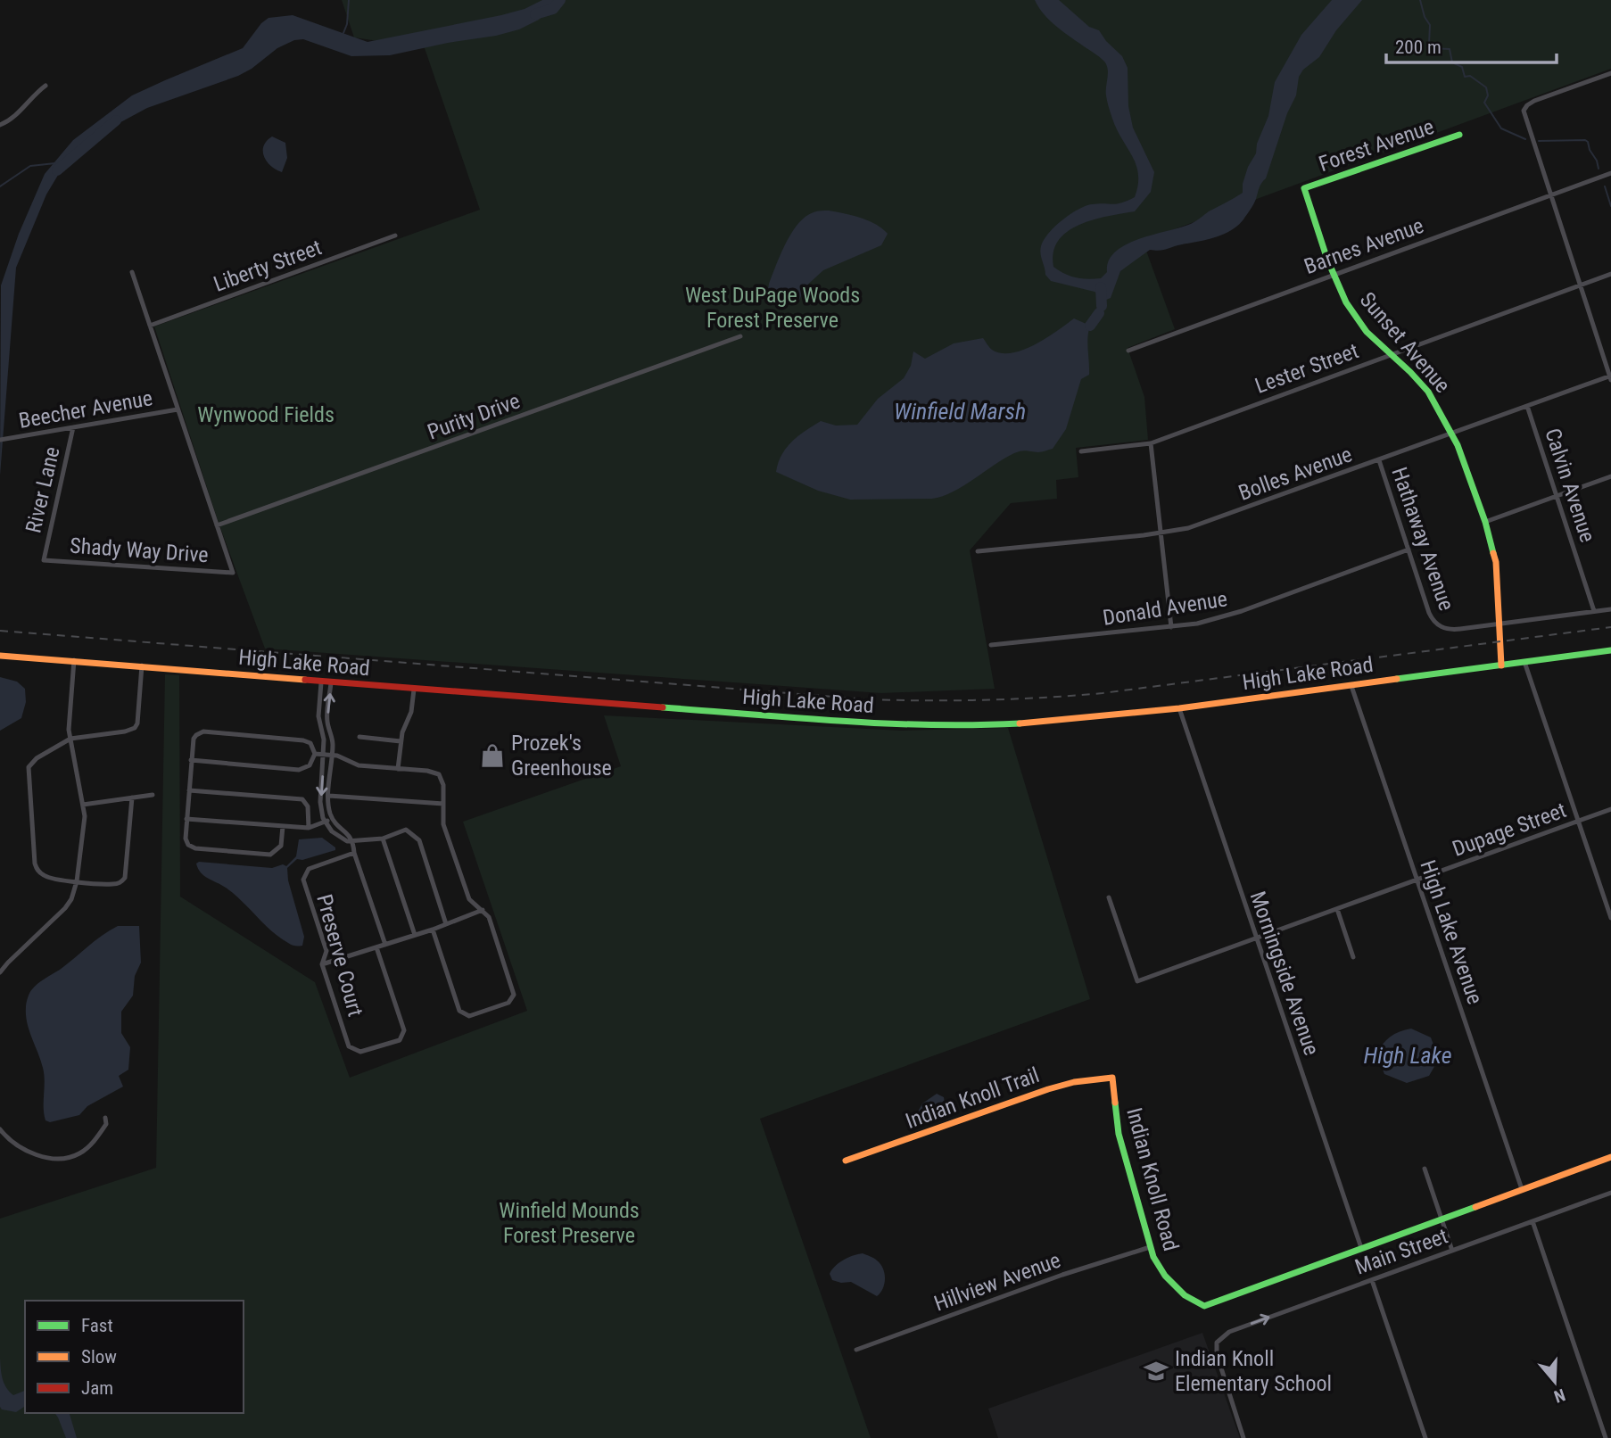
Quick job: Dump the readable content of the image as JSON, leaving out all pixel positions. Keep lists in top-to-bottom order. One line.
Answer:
{"streets":{"street":["Forest Avenue","Barnes Avenue","Liberty Street","Sunset Avenue","Lester Street","Beecher Avenue","Purity Drive","Bolles Avenue","Calvin Avenue","River Lane","Hathaway Avenue","Shady Way Drive","Donald Avenue","High Lake Road","Dupage Street","High Lake Avenue","Preserve Court","Morningside Avenue","Indian Knoll Trail","Indian Knoll Road","Main Street","Hillview Avenue"]},"crossings":[["Forest Avenue","Sunset Avenue"],["Barnes Avenue","Sunset Avenue"],["Sunset Avenue","Lester Street"],["Sunset Avenue","Bolles Avenue"],["Sunset Avenue","Hathaway Avenue"],["Sunset Avenue","High Lake Road"],["Beecher Avenue","River Lane"],["Purity Drive","Shady Way Drive"],["Bolles Avenue","Calvin Avenue"],["Bolles Avenue","Hathaway Avenue"],["River Lane","Shady Way Drive"],["Hathaway Avenue","Donald Avenue"],["High Lake Road","High Lake Avenue"],["High Lake Road","Morningside Avenue"],["Dupage Street","High Lake Avenue"],["Dupage Street","Morningside Avenue"],["High Lake Avenue","Main Street"],["Morningside Avenue","Main Street"],["Indian Knoll Trail","Indian Knoll Road"],["Indian Knoll Road","Main Street"],["Indian Knoll Road","Hillview Avenue"]],"water":["Winfield Marsh","High Lake"],"parks":["West DuPage Woods Forest Preserve","Wynwood Fields","Winfield Mounds Forest Preserve"],"places":{"shop":["Prozek's Greenhouse"],"school or university":["Indian Knoll Elementary School"]},"legend":["Fast","Slow","Jam"],"scale_bar":"200 m","north":"bottom"}
